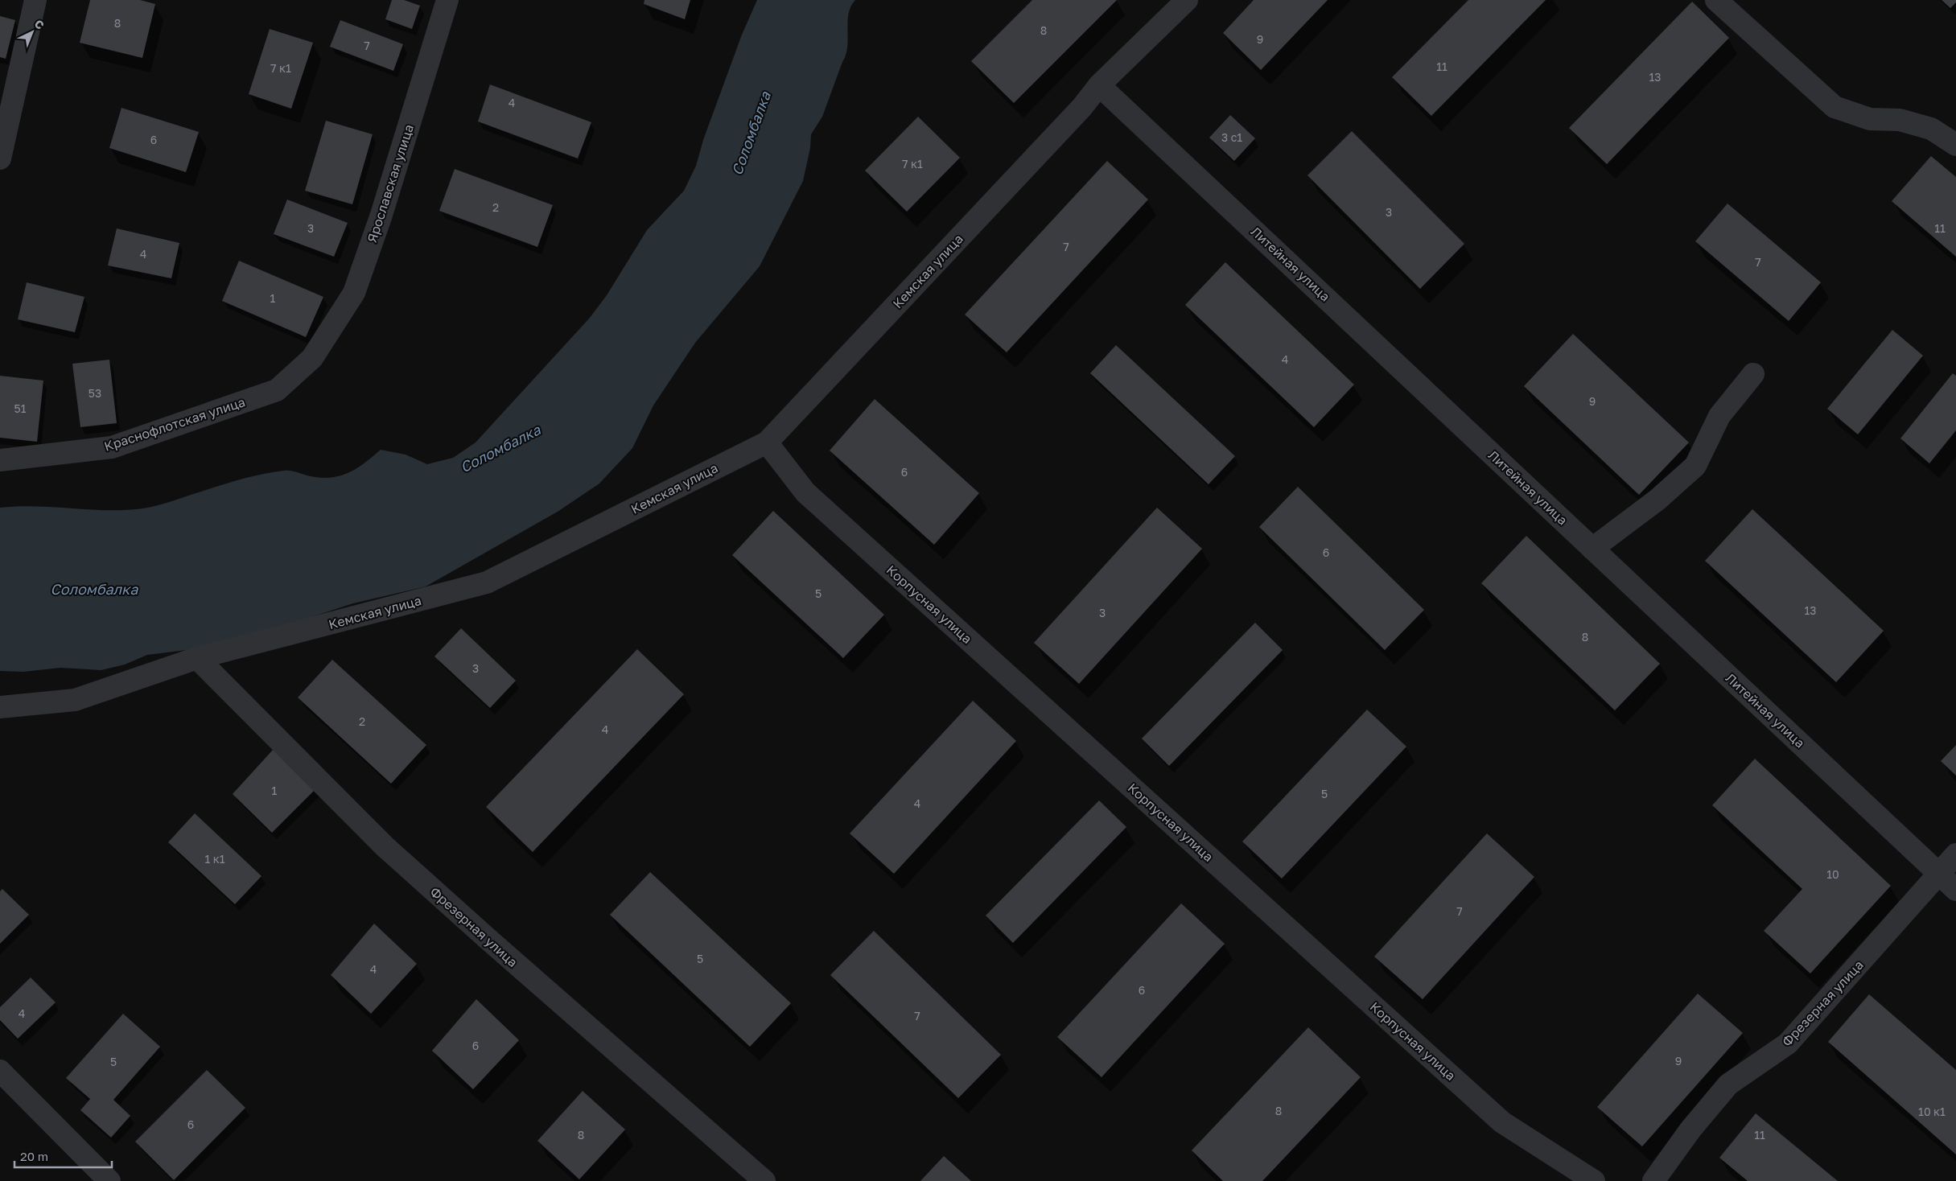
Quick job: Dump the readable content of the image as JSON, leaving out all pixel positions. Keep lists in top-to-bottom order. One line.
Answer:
{"streets":{"street":["Ярославская улица","Литейная улица","Кемская улица","Краснофлотская улица","Корпусная улица","Фрезерная улица"]},"crossings":[["Ярославская улица","Краснофлотская улица"],["Литейная улица","Кемская улица"],["Литейная улица","Фрезерная улица"],["Кемская улица","Корпусная улица"],["Кемская улица","Фрезерная улица"]],"water":["Соломбалка"],"house_numbers":["8","8","9","7","11","7 к1","13","4","3 с1","6","7 к1","2","3","3","11","7","4","7","1","4","53","9","51","6","6","5","13","3","8","3","2","4","1","5","4","1 к1","10","7","5","4","6","4","7","6","9","5","8","10 к1","6","8","11"],"scale_bar":"20 m","north":"top right"}
